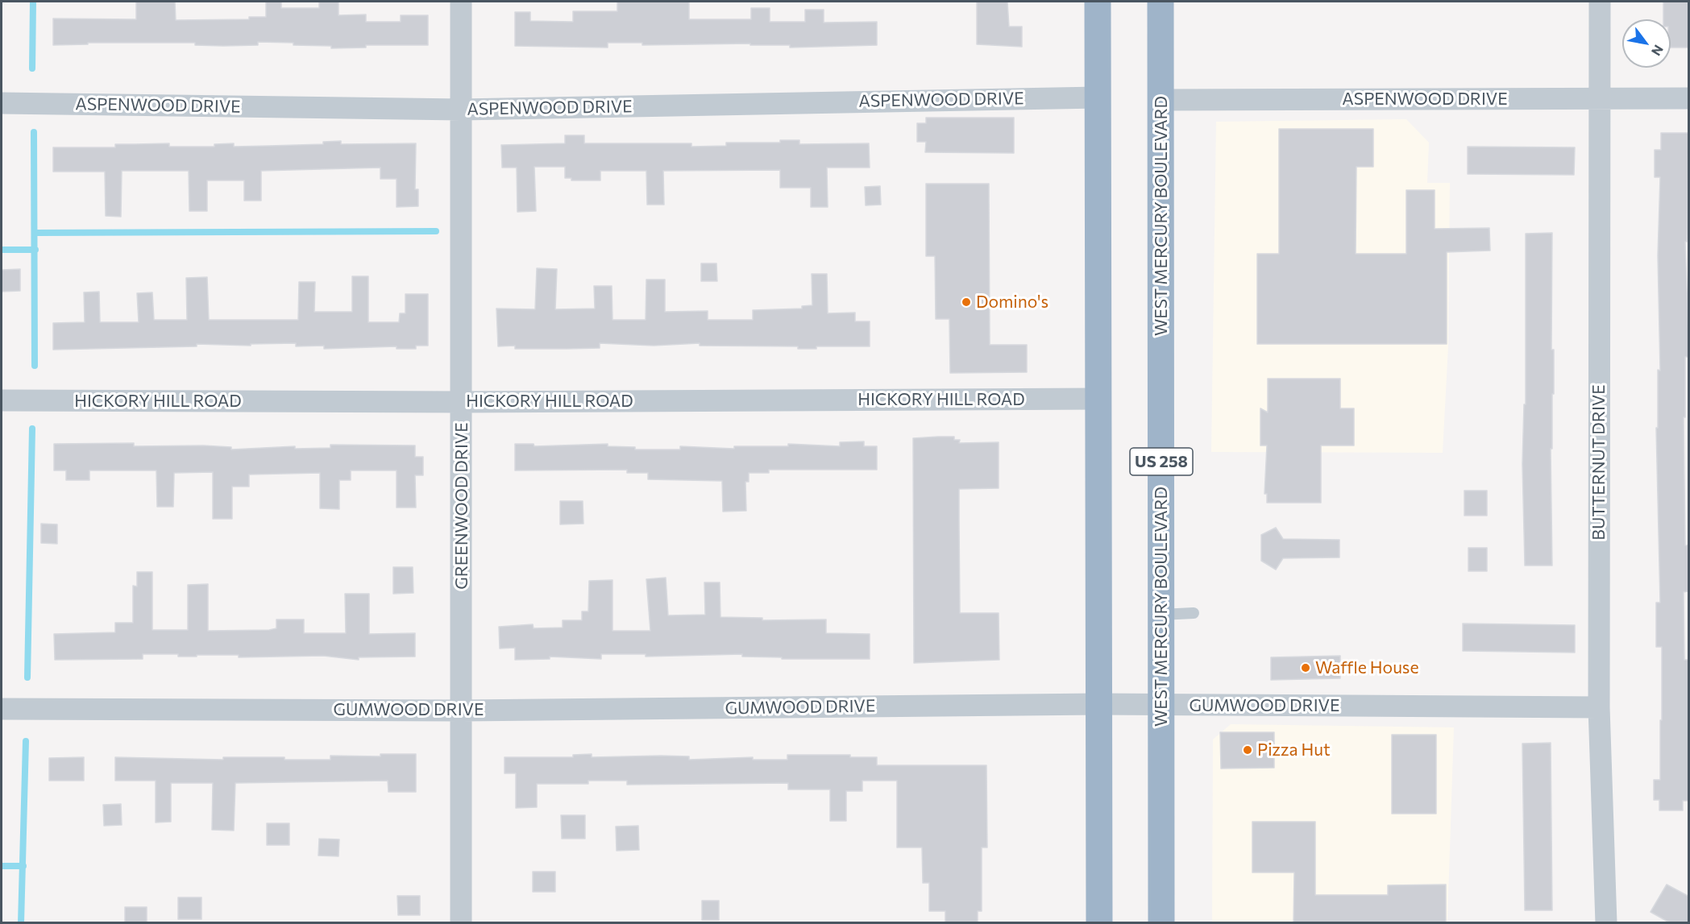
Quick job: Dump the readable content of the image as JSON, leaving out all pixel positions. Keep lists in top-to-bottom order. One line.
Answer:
{"streets":{"highway":["WEST MERCURY BOULEVARD","US 258"],"street":["ASPENWOOD DRIVE","HICKORY HILL ROAD","BUTTERNUT DRIVE","GREENWOOD DRIVE","GUMWOOD DRIVE"]},"crossings":[["ASPENWOOD DRIVE","WEST MERCURY BOULEVARD"],["ASPENWOOD DRIVE","BUTTERNUT DRIVE"],["ASPENWOOD DRIVE","GREENWOOD DRIVE"],["WEST MERCURY BOULEVARD","GUMWOOD DRIVE"],["HICKORY HILL ROAD","GREENWOOD DRIVE"],["BUTTERNUT DRIVE","GUMWOOD DRIVE"],["GREENWOOD DRIVE","GUMWOOD DRIVE"]],"places":["Domino's","Waffle House","Pizza Hut"],"north":"bottom right"}
